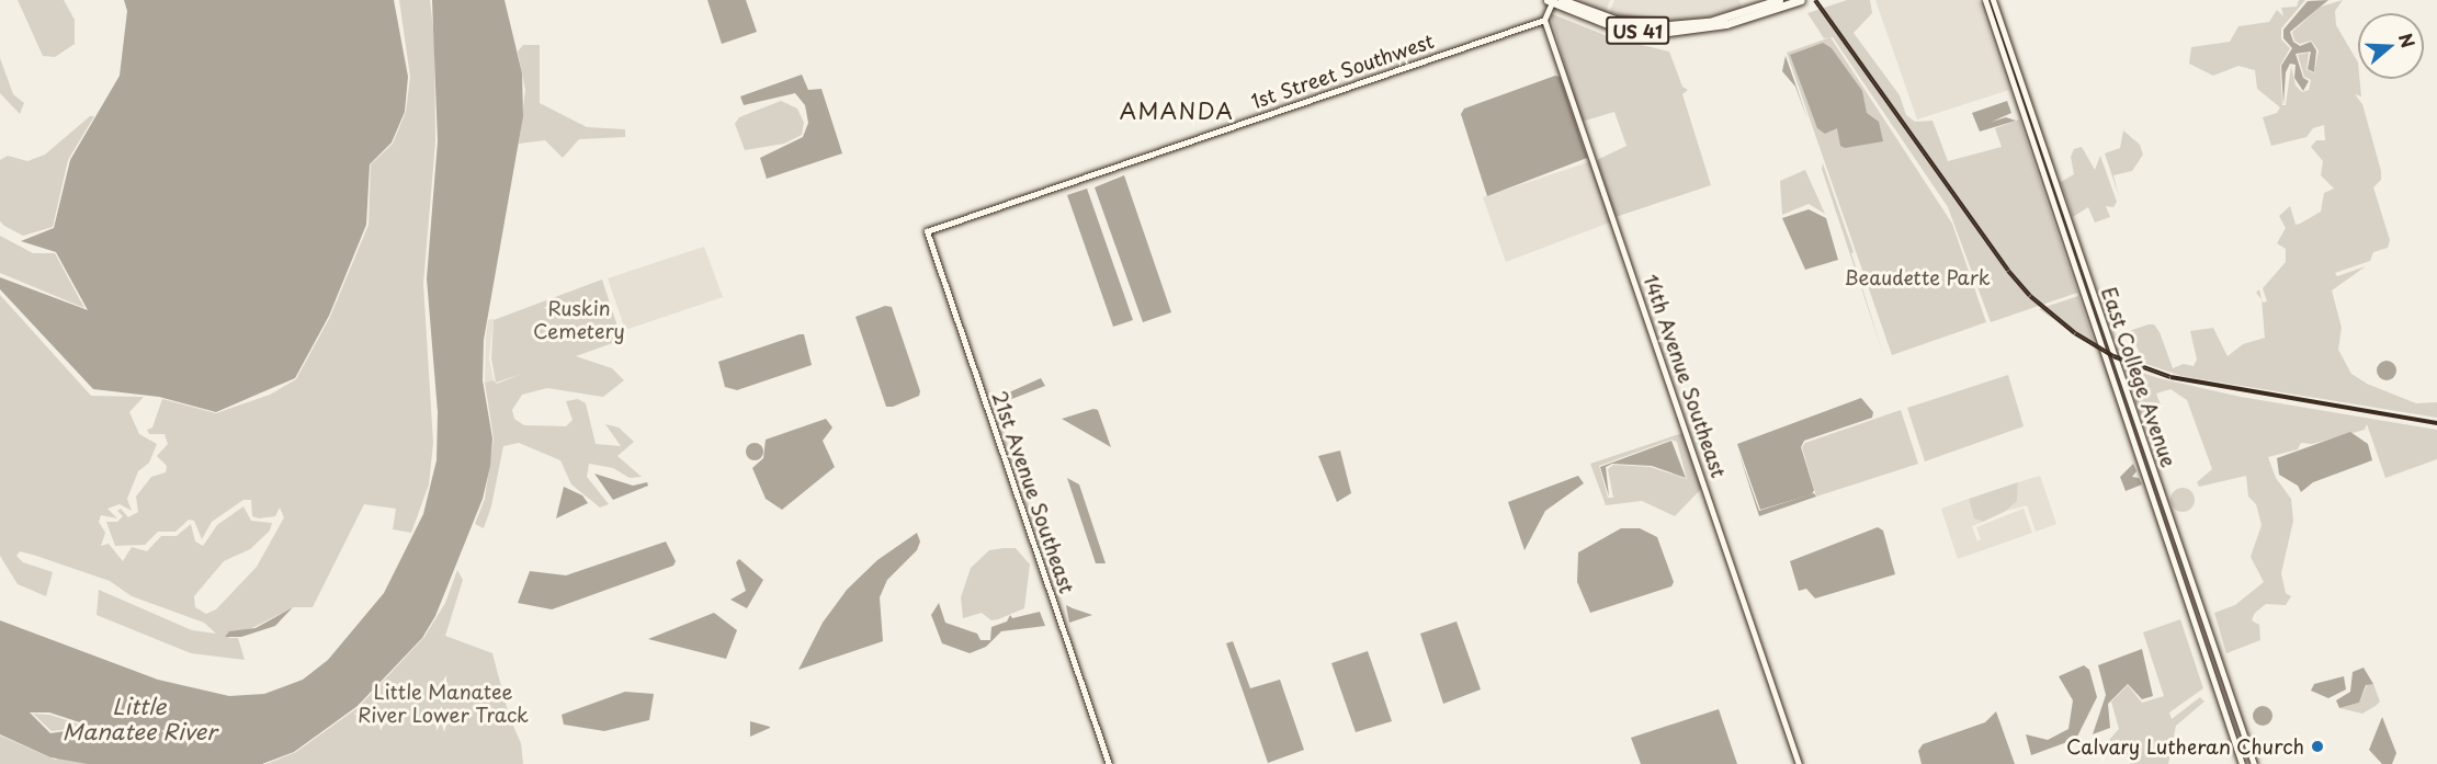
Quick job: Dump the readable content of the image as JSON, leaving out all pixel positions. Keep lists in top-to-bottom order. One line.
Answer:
{"streets":{"main road":["US 41"],"street":["1st Street Southwest","14th Avenue Southeast","East College Avenue","21st Avenue Southeast"]},"crossings":[["1st Street Southwest","14th Avenue Southeast"],["1st Street Southwest","21st Avenue Southeast"]],"districts":["AMANDA"],"water":["Little Manatee River"],"parks":["Beaudette Park","Ruskin Cemetery","Little Manatee River Lower Track"],"places":["Calvary Lutheran Church"],"north":"right"}
